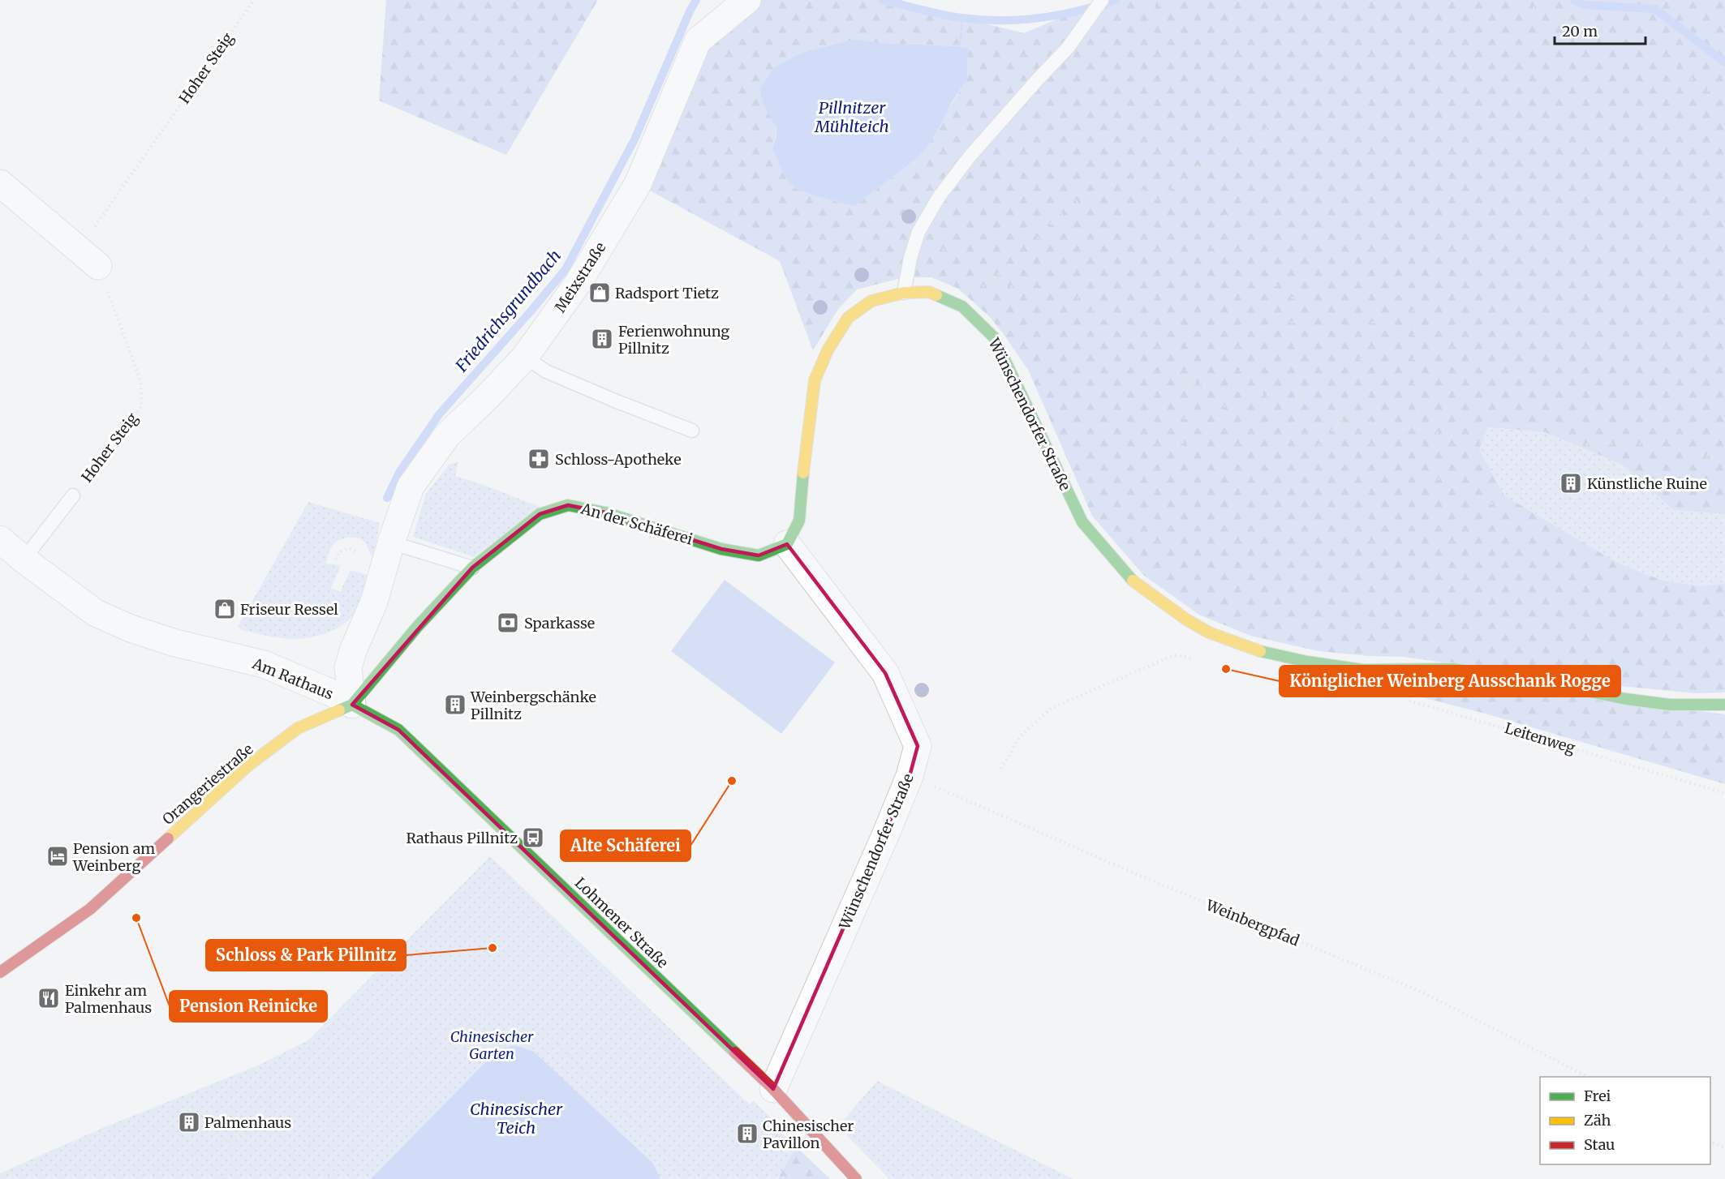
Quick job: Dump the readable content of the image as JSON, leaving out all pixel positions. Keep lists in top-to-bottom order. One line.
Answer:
{"streets":{"street":["Meixstraße","Wünschendorfer Straße","An der Schäferei","Am Rathaus","Orangeriestraße","Lohmener Straße"],"lane":["Hoher Steig"],"path":["Leitenweg","Weinbergpfad"]},"crossings":[["Hoher Steig","Am Rathaus"],["Meixstraße","Am Rathaus"],["Wünschendorfer Straße","An der Schäferei"],["Wünschendorfer Straße","Lohmener Straße"],["Wünschendorfer Straße","Weinbergpfad"],["Am Rathaus","Orangeriestraße"],["Am Rathaus","Lohmener Straße"],["Orangeriestraße","Lohmener Straße"]],"water":["Pillnitzer Mühlteich","Friedrichsgrundbach","Chinesischer Teich"],"parks":["Chinesischer Garten"],"places":{"shop":["Radsport Tietz","Friseur Ressel"],"building":["Ferienwohnung Pillnitz","Künstliche Ruine","Weinbergschänke Pillnitz","Palmenhaus","Chinesischer Pavillon"],"pharmacy":["Schloss-Apotheke"],"bank":["Sparkasse"],"other":["Königlicher Weinberg Ausschank Rogge","Alte Schäferei","Pension Reinicke","Schloss & Park Pillnitz"],"bus stop":["Rathaus Pillnitz"],"hotel":["Pension am Weinberg"],"restaurant":["Einkehr am Palmenhaus"]},"legend":["Frei","Zäh","Stau"],"scale_bar":"20 m"}
